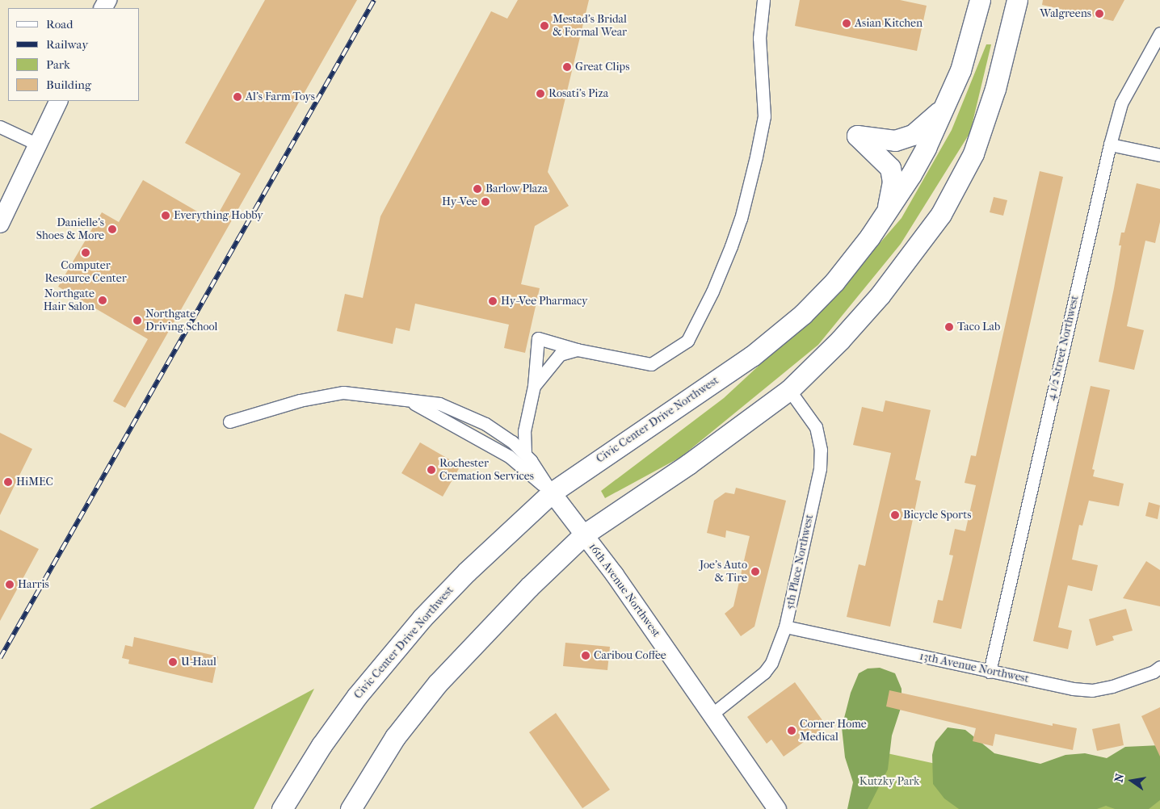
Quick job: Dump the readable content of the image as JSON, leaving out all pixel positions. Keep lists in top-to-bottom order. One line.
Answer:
{"streets":{"main road":["Civic Center Drive Northwest"],"street":["4 1/2 Street Northwest","5th Place Northwest","16th Avenue Northwest","13th Avenue Northwest"]},"crossings":[["4 1/2 Street Northwest","13th Avenue Northwest"],["Civic Center Drive Northwest","16th Avenue Northwest"],["5th Place Northwest","16th Avenue Northwest"],["5th Place Northwest","13th Avenue Northwest"]],"parks":["Kutzky Park"],"places":["Walgreens","Asian Kitchen","Mestad's Bridal & Formal Wear","Great Clips","Rosati's Piza","Al's Farm Toys","Barlow Plaza","Hy-Vee","Everything Hobby","Danielle's Shoes & More","Computer Resource Center","Northgate Hair Salon","Hy-Vee Pharmacy","Northgate Driving School","Taco Lab","Rochester Cremation Services","HiMEC","Bicycle Sports","Joe's Auto & Tire","Harris","Caribou Coffee","U-Haul","Corner Home Medical"],"legend":["Road","Railway","Park","Building"],"north":"left"}
